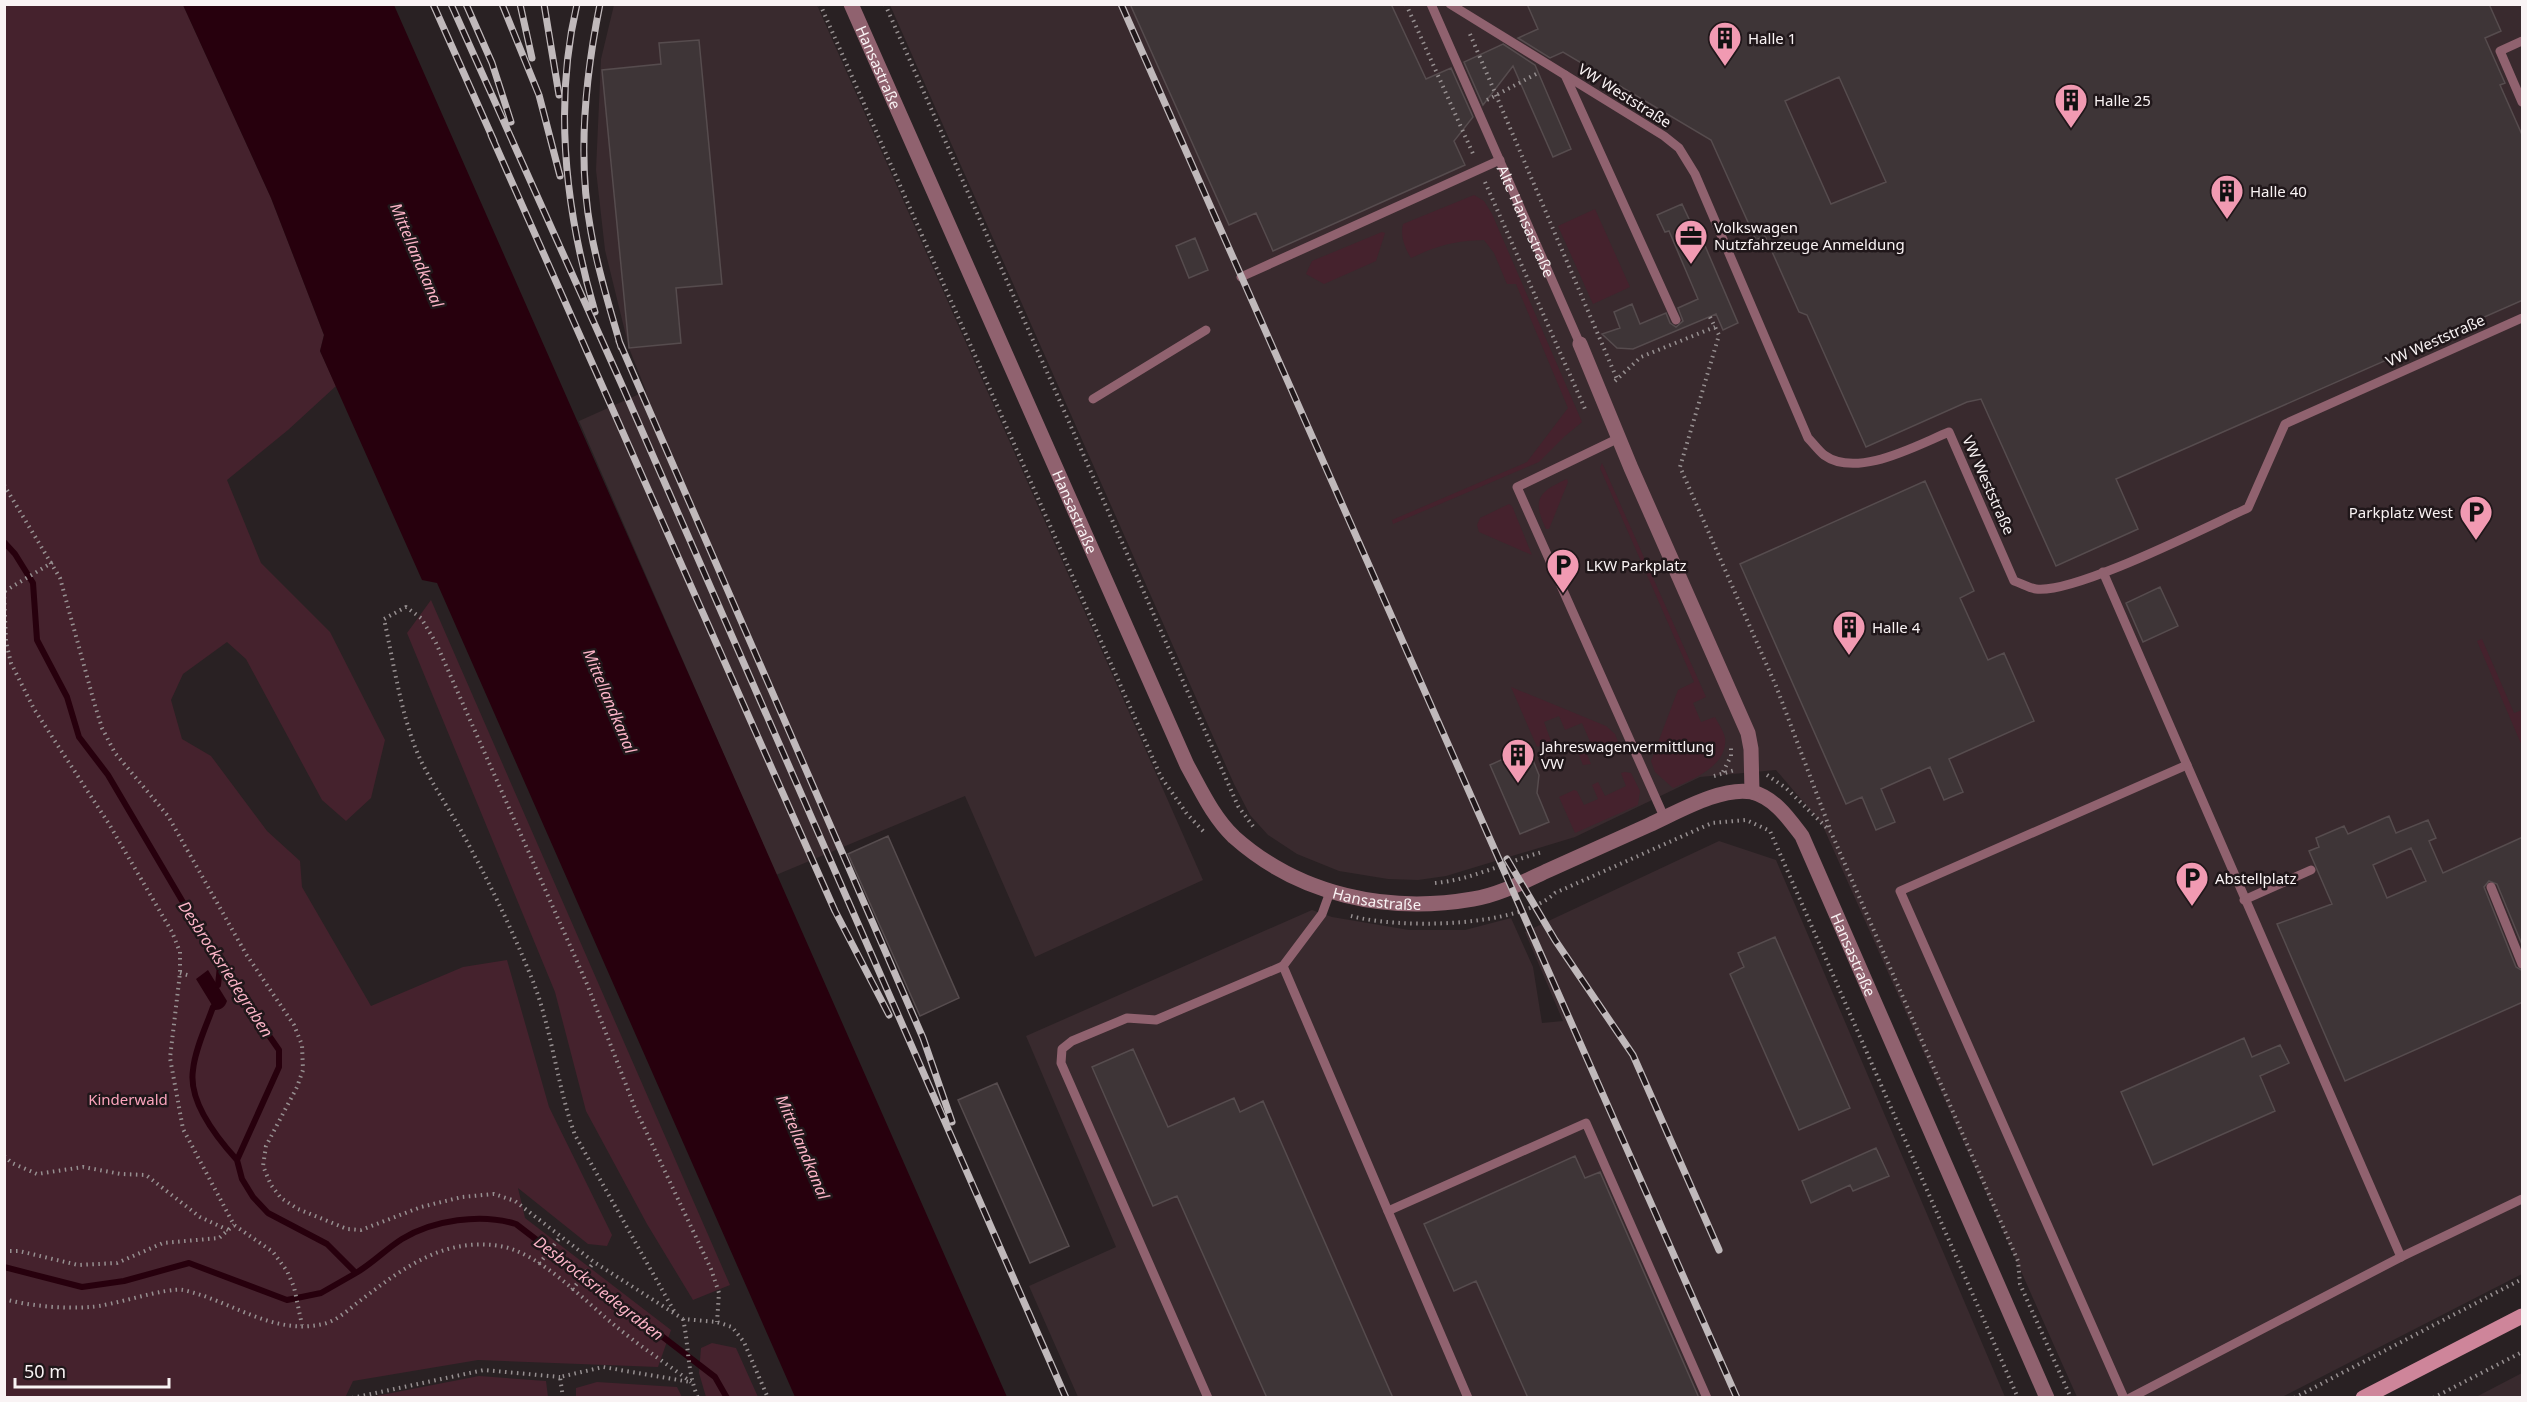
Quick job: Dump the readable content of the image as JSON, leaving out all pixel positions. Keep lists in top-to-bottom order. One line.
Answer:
{"streets":{"street":["Hansastraße","Alte Hansastraße"],"lane":["VW Weststraße"]},"crossings":[["Hansastraße","Alte Hansastraße"]],"water":["Mittellandkanal","Desbrocksriedegraben"],"parks":["Kinderwald"],"places":{"building":["Halle 1","Halle 25","Halle 40","Halle 4","Jahreswagenvermittlung VW"],"office":["Volkswagen Nutzfahrzeuge Anmeldung"],"parking":["Parkplatz West","LKW Parkplatz","Abstellplatz"]},"scale_bar":"50 m"}
